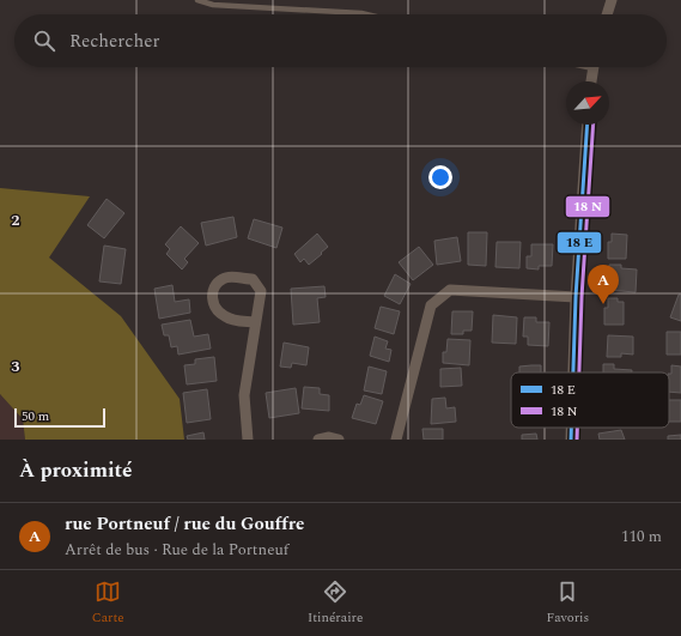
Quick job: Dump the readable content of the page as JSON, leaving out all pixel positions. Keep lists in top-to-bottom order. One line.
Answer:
{"legend":["18 E","18 N"],"scale_bar":"50 m","north":"top right","page":{"search":"Rechercher","pins":"A","scale":"50 m","heading":"À proximité","list":[{"mark":"A","name":"rue Portneuf / rue du Gouffre","note":"Arrêt de bus · Rue de la Portneuf","value":"110 m"}],"nav":["Carte","Itinéraire","Favoris"]},"grid":{"rows":["2","3"]}}
